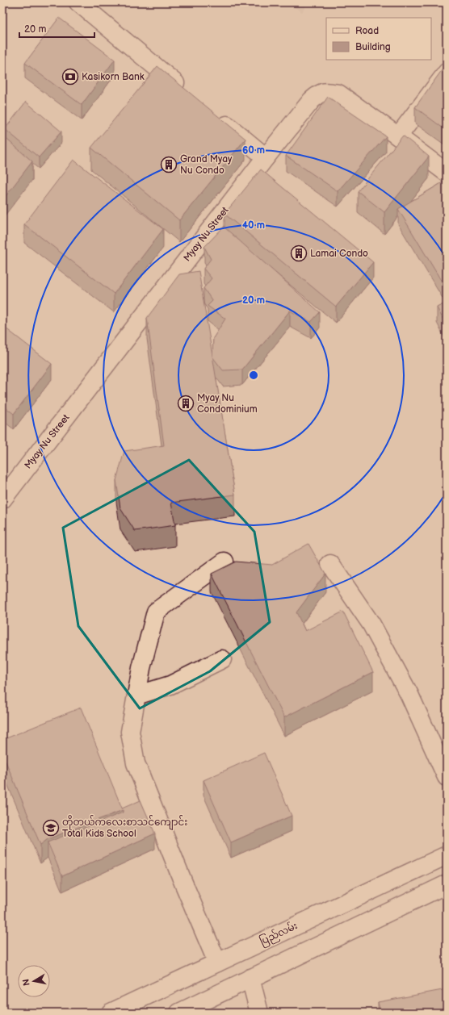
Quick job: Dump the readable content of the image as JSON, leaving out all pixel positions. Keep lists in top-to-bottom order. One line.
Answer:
{"streets":{"main road":["Myay Nu Street","ပြည်လမ်း"]},"places":{"bank":["Kasikorn Bank"],"building":["Grand Myay Nu Condo","Lamai Condo","Myay Nu Condominium"],"school or university":["တိုတယ်ကလေးစာသင်ကျောင်း Total Kids School"]},"legend":["Road","Building"],"scale_bar":"20 m","north":"left","rings":["60 m","40 m","20 m"]}
